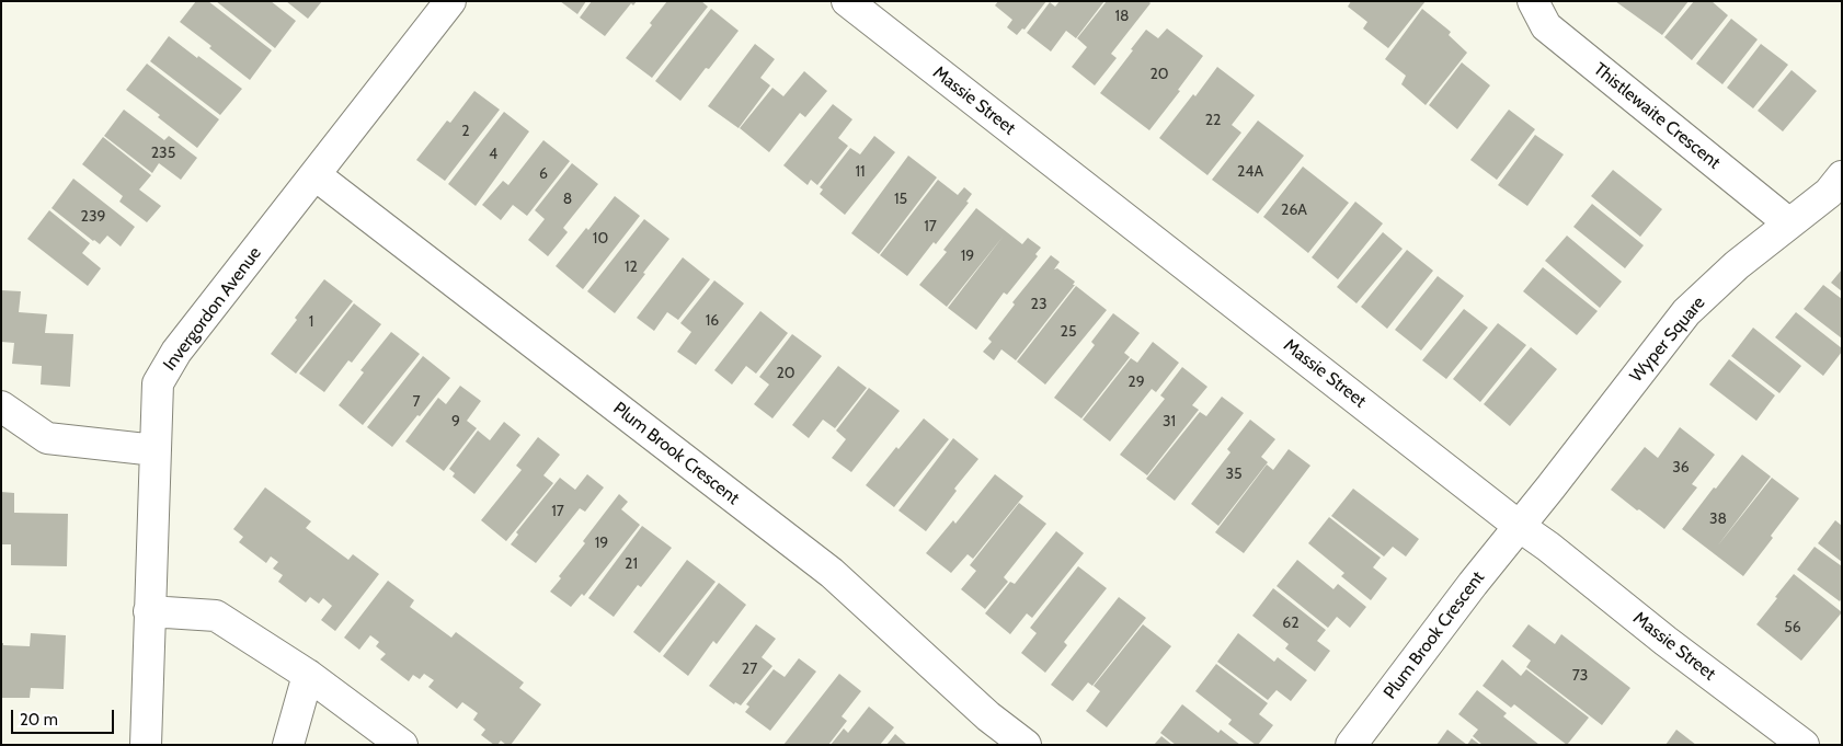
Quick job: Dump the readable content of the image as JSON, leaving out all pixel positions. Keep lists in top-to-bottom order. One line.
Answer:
{"streets":{"street":["Massie Street","Thistlewaite Crescent","Invergordon Avenue","Wyper Square","Plum Brook Crescent"]},"crossings":[["Massie Street","Wyper Square"],["Massie Street","Plum Brook Crescent"],["Thistlewaite Crescent","Wyper Square"],["Invergordon Avenue","Plum Brook Crescent"],["Wyper Square","Plum Brook Crescent"]],"house_numbers":["18","20","22","2","235","4","11","24A","6","8","15","26A","239","17","10","19","12","23","16","1","25","20","29","7","9","31","36","35","17","38","19","21","62","56","27","73"],"scale_bar":"20 m"}
